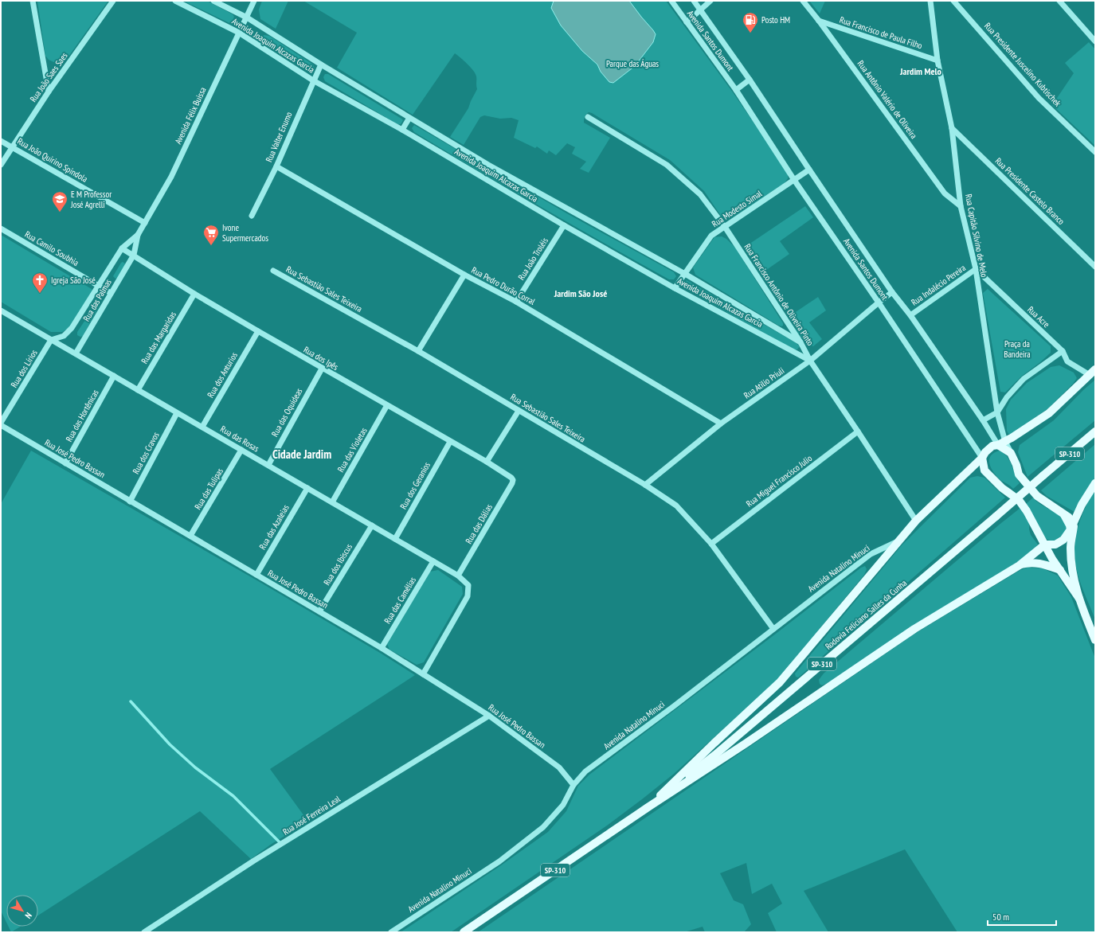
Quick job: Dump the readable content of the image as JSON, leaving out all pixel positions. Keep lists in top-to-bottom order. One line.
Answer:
{"streets":{"main road":["SP-310","Rodovia Feliciano Salles da Cunha"],"street":["Rua Francisco de Paula Filho","Avenida Santos Dumont","Avenida Joaquim Alcazas Garcia","Rua Presidente Juscelino Kubtischek","Rua João Saes Saes","Rua Antônio Valério de Oliveira","Avenida Félix Buissa","Rua Valter Enumo","Rua João Quirino Spindola","Rua Presidente Castelo Branco","Rua Modesto Simal","Rua Capitão Silvino de Melo","Rua Camilo Soubhia","Rua João Troléis","Rua Indalécio Pereira","Rua Pedro Durão Corral","Rua Sebastião Sales Teixeira","Rua Francisco Antônio de Oliveira Pinto","Rua das Palmas","Rua Acre","Rua das Margaridas","Rua dos Ipês","Rua dos Lírios","Rua dos Anturios","Rua Atilio Priuli","Rua das Oquideas","Rua das Hortênicas","Rua das Rosas","Rua das Violetas","Rua dos Cravos","Rua José Pedro Bassan","Rua Miguel Francisco Julio","Rua dos Geranios","Rua das Tulipas","Rua das Dálias","Rua das Azaleias","Rua dos Ibiscus","Avenida Natalino Minuci","Rua das Camélias","Rua José Ferreira Leal"]},"crossings":[["Rua Francisco de Paula Filho","Rua Antônio Valério de Oliveira"],["Rua Francisco de Paula Filho","Rua Capitão Silvino de Melo"],["Avenida Santos Dumont","Rua Modesto Simal"],["Avenida Santos Dumont","Rua Capitão Silvino de Melo"],["Avenida Santos Dumont","Rua Indalécio Pereira"],["Avenida Santos Dumont","Rua Atilio Priuli"],["Avenida Joaquim Alcazas Garcia","Avenida Félix Buissa"],["Avenida Joaquim Alcazas Garcia","Rua Valter Enumo"],["Avenida Joaquim Alcazas Garcia","Rua Modesto Simal"],["Avenida Joaquim Alcazas Garcia","Rua João Troléis"],["Avenida Joaquim Alcazas Garcia","Rua Francisco Antônio de Oliveira Pinto"],["Avenida Joaquim Alcazas Garcia","Rua Atilio Priuli"],["Rua João Saes Saes","Rua João Quirino Spindola"],["Rua Antônio Valério de Oliveira","Rua Capitão Silvino de Melo"],["Avenida Félix Buissa","Rua João Quirino Spindola"],["Avenida Félix Buissa","Rua das Palmas"],["Avenida Félix Buissa","Rua dos Ipês"],["Rua Valter Enumo","Rua Pedro Durão Corral"],["Rua Presidente Castelo Branco","Rua Capitão Silvino de Melo"],["Rua Modesto Simal","Rua Francisco Antônio de Oliveira Pinto"],["Rua Capitão Silvino de Melo","Rua Indalécio Pereira"],["Rua Capitão Silvino de Melo","Rua Acre"],["Rua Camilo Soubhia","Rua das Palmas"],["Rua João Troléis","Rua Pedro Durão Corral"],["Rua Indalécio Pereira","Rua Acre"],["Rua Pedro Durão Corral","Rua Atilio Priuli"],["Rua Sebastião Sales Teixeira","Rua Atilio Priuli"],["Rua Sebastião Sales Teixeira","Rua Miguel Francisco Julio"],["Rua Sebastião Sales Teixeira","Avenida Natalino Minuci"],["Rua Francisco Antônio de Oliveira Pinto","Rua Atilio Priuli"],["Rua Francisco Antônio de Oliveira Pinto","Rua Miguel Francisco Julio"],["Rua das Palmas","Rua dos Ipês"],["Rua das Palmas","Rua dos Lírios"],["Rua das Palmas","Rua das Rosas"],["Rua das Margaridas","Rua dos Ipês"],["Rua das Margaridas","Rua das Rosas"],["Rua dos Ipês","Rua dos Anturios"],["Rua dos Ipês","Rua das Oquideas"],["Rua dos Ipês","Rua das Violetas"],["Rua dos Ipês","Rua dos Geranios"],["Rua dos Ipês","Rua das Dálias"],["Rua dos Lírios","Rua das Rosas"],["Rua dos Anturios","Rua das Rosas"],["Rua das Oquideas","Rua das Rosas"],["Rua das Hortênicas","Rua das Rosas"],["Rua das Hortênicas","Rua José Pedro Bassan"],["Rua das Rosas","Rua das Violetas"],["Rua das Rosas","Rua dos Cravos"],["Rua das Rosas","Rua José Pedro Bassan"],["Rua das Rosas","Rua dos Geranios"],["Rua das Rosas","Rua das Tulipas"],["Rua das Rosas","Rua das Dálias"],["Rua das Rosas","Rua das Azaleias"],["Rua das Rosas","Rua dos Ibiscus"],["Rua das Rosas","Rua das Camélias"],["Rua dos Cravos","Rua José Pedro Bassan"],["SP-310","Rodovia Feliciano Salles da Cunha"],["Rua José Pedro Bassan","Rua das Tulipas"],["Rua José Pedro Bassan","Rua das Azaleias"],["Rua José Pedro Bassan","Rua dos Ibiscus"],["Rua José Pedro Bassan","Avenida Natalino Minuci"],["Rua José Pedro Bassan","Rua das Camélias"],["Rua José Pedro Bassan","Rua José Ferreira Leal"]],"districts":["Jardim Melo","Jardim São José","Cidade Jardim"],"parks":["Parque das Águas","Praça da Bandeira"],"places":{"fuel station":["Posto HM"],"school or university":["E M Professor José Agrelli"],"supermarket":["Ivone Supermercados"],"church":["Igreja São José"]},"scale_bar":"50 m","north":"bottom right"}
